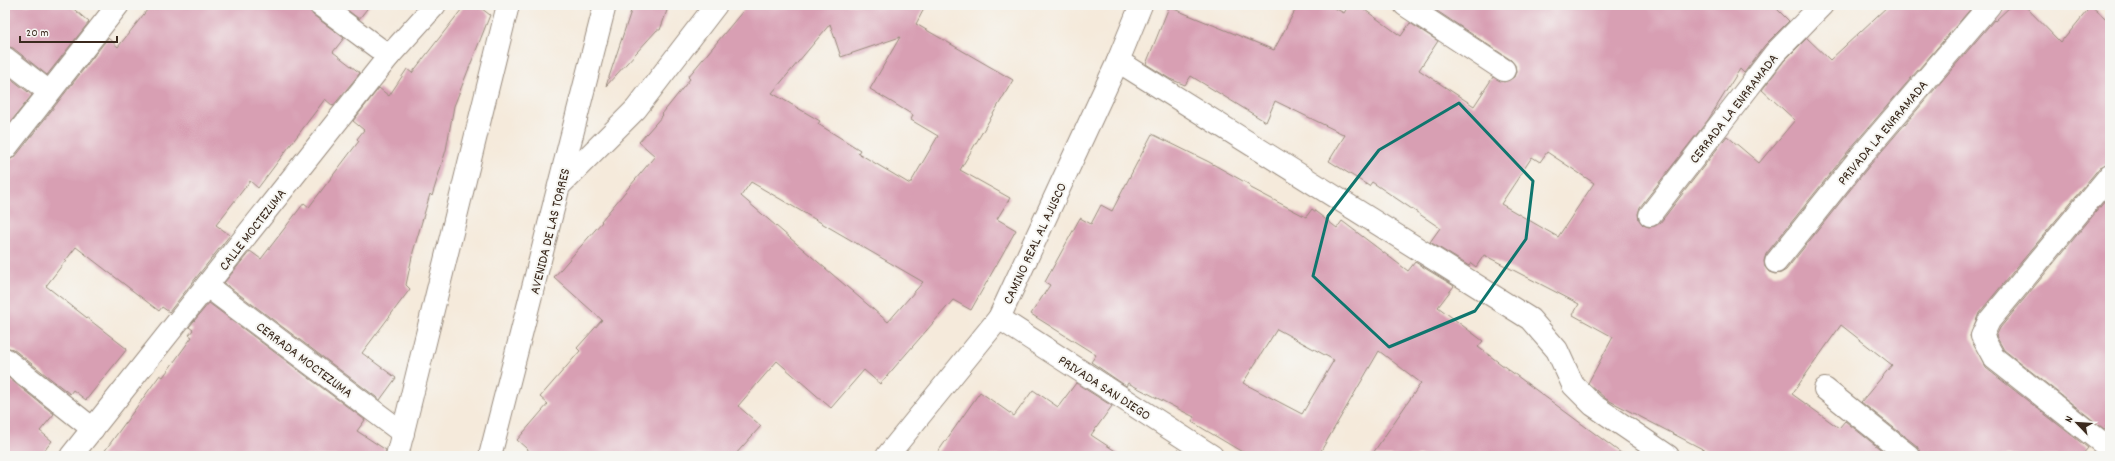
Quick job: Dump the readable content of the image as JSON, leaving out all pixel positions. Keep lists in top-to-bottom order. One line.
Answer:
{"streets":{"street":["CERRADA LA ENRRAMADA","PRIVADA LA ENRRAMADA","CALLE MOCTEZUMA","AVENIDA DE LAS TORRES","CAMINO REAL AL AJUSCO","CERRADA MOCTEZUMA","PRIVADA SAN DIEGO"]},"crossings":[["CALLE MOCTEZUMA","CERRADA MOCTEZUMA"],["CAMINO REAL AL AJUSCO","PRIVADA SAN DIEGO"]],"scale_bar":"20 m","north":"top left"}
